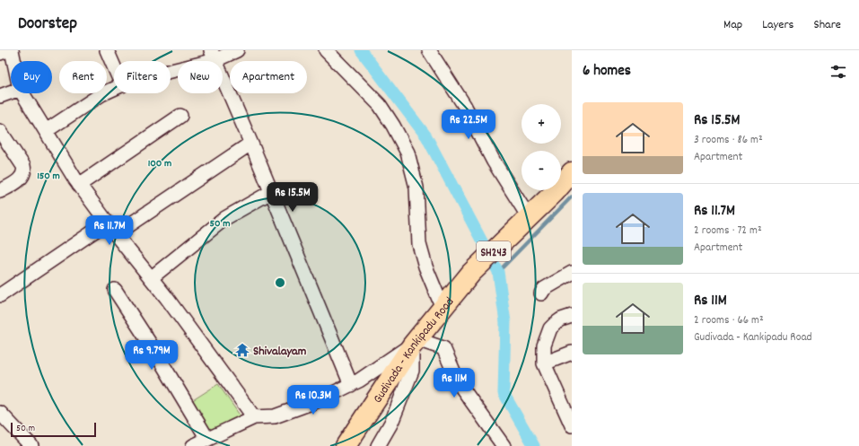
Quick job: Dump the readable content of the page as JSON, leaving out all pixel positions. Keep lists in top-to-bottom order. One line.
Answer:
{"streets":{"main road":["SH243","Gudivada - Kankipadu Road"]},"crossings":[["SH243","Gudivada - Kankipadu Road"]],"places":{"temple":["Shivalayam"]},"scale_bar":"50 m","page":{"header":"Doorstep","nav":["Map","Layers","Share"],"heading":"6 homes","chip":["Buy","Rent","Filters","New","Apartment"],"list":[{"name":"Rs 15.5M","note":"3 rooms · 86 m² · Apartment"},{"name":"Rs 11.7M","note":"2 rooms · 72 m² · Apartment"},{"name":"Rs 11M","note":"2 rooms · 66 m² · Gudivada - Kankipadu Road"}],"map_buttons":["+","−"],"price":["Rs 22.5M","Rs 15.5M","Rs 11.7M","Rs 9.79M","Rs 11M","Rs 10.3M"],"scale":"50 m"},"rings":["100 m","150 m","50 m"]}
